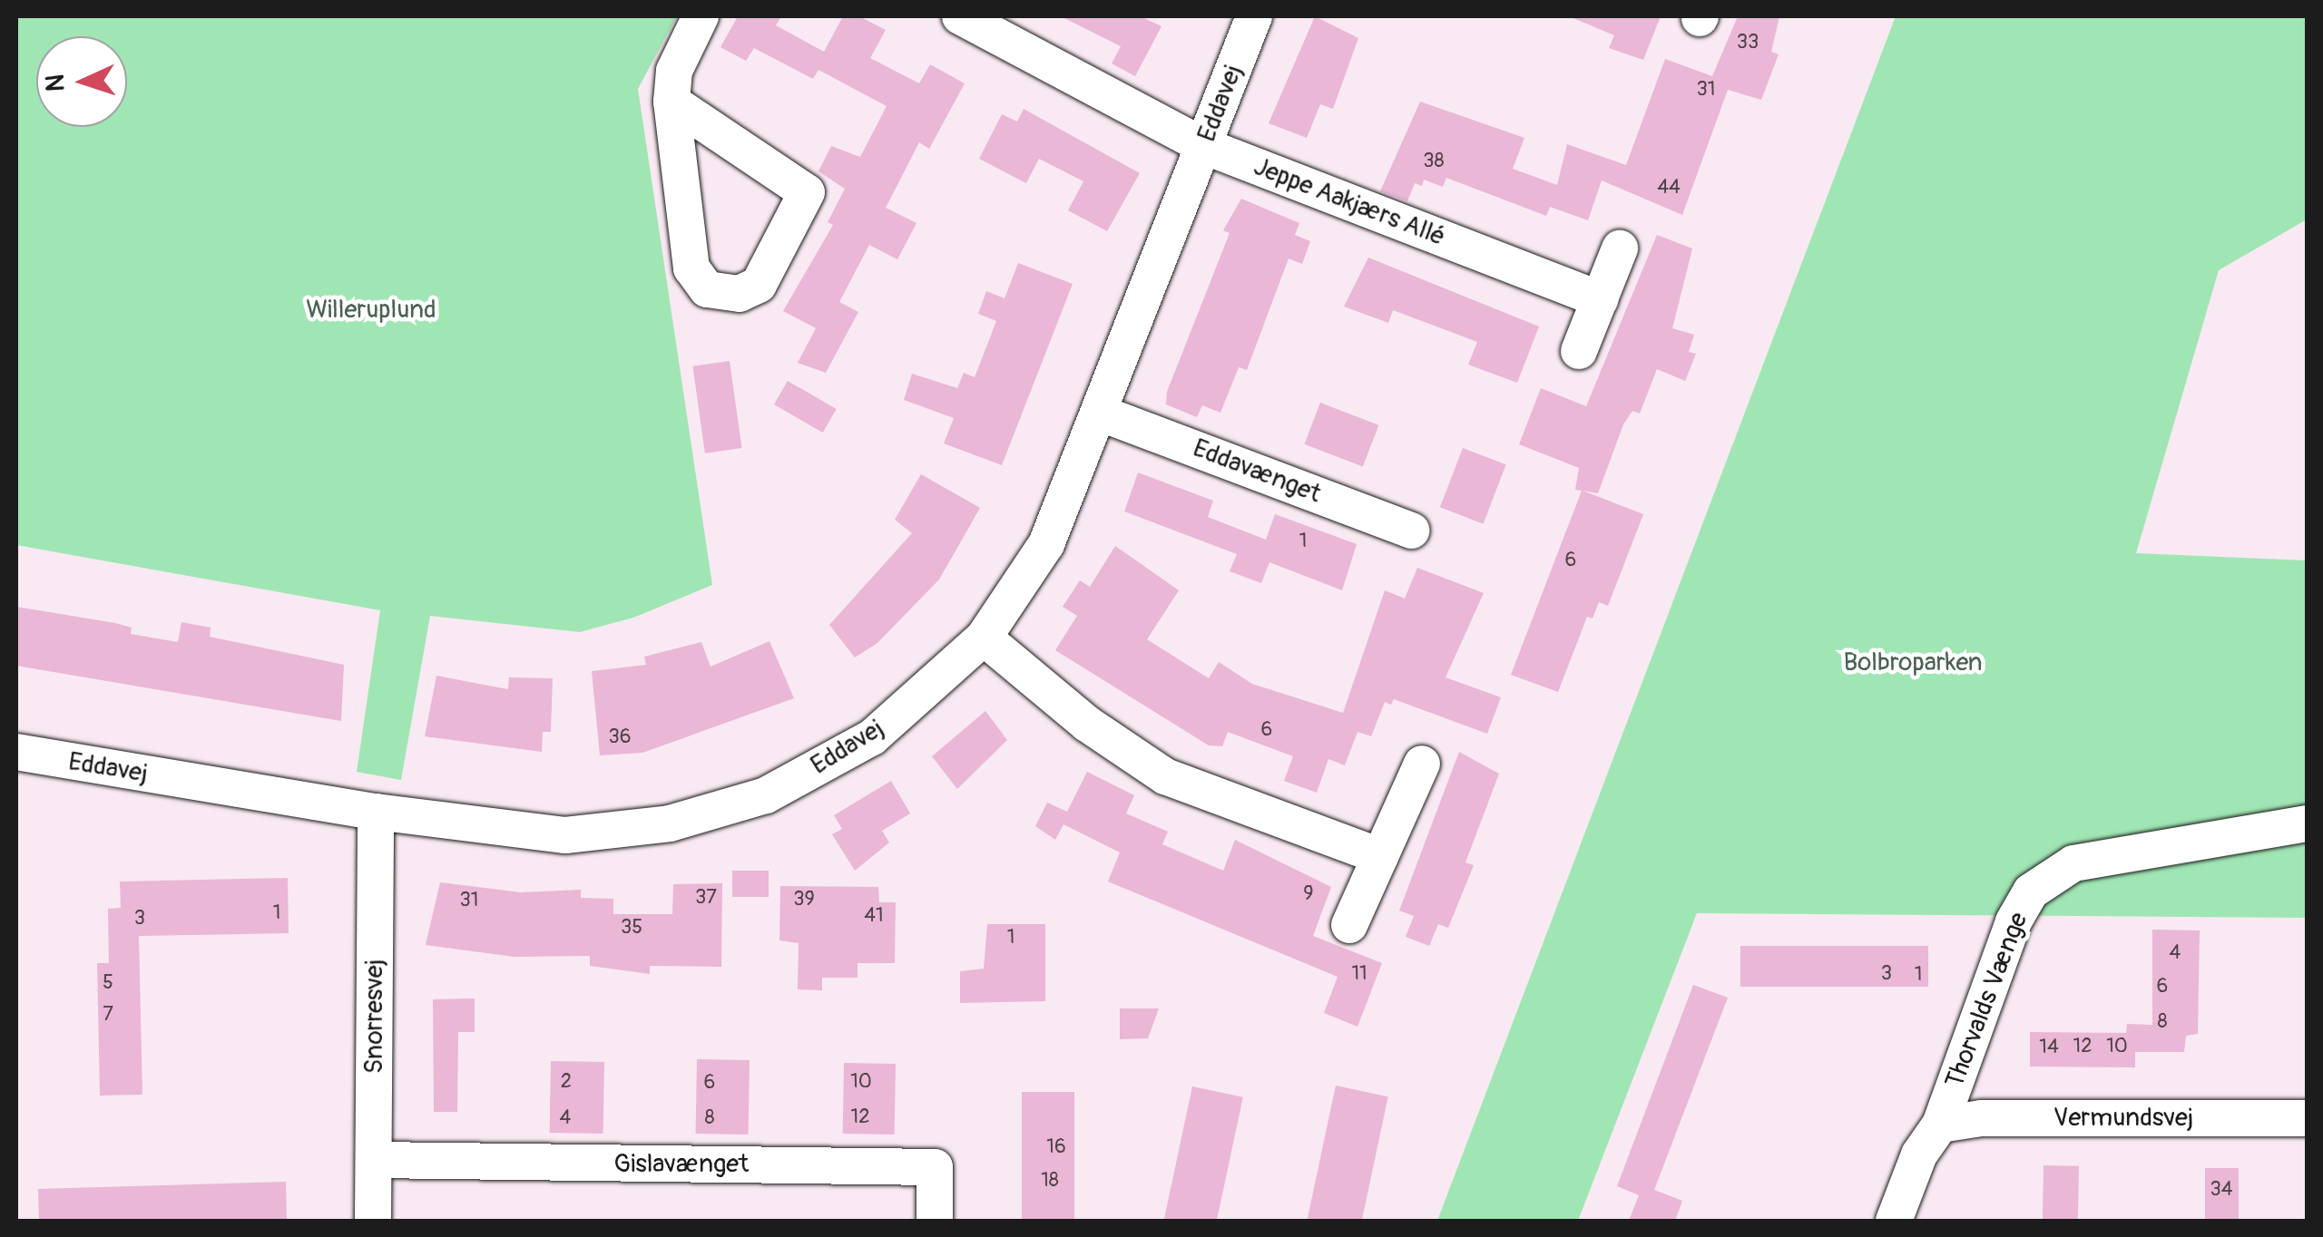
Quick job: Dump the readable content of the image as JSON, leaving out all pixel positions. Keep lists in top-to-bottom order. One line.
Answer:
{"streets":{"street":["Eddavej","Jeppe Aakjærs Allé","Eddavænget","Thorvalds Vænge","Snorresvej","Vermundsvej","Gislavænget"]},"crossings":[["Eddavej","Jeppe Aakjærs Allé"],["Eddavej","Eddavænget"],["Eddavej","Snorresvej"],["Thorvalds Vænge","Vermundsvej"],["Snorresvej","Gislavænget"]],"parks":["Willeruplund","Bolbroparken"],"house_numbers":["33","31","38","44","1","6","6","36","9","37","39","31","1","41","3","35","1","4","11","3","1","5","6","7","8","12","10","14","2","10","6","12","4","8","16","18","34"],"north":"left"}
